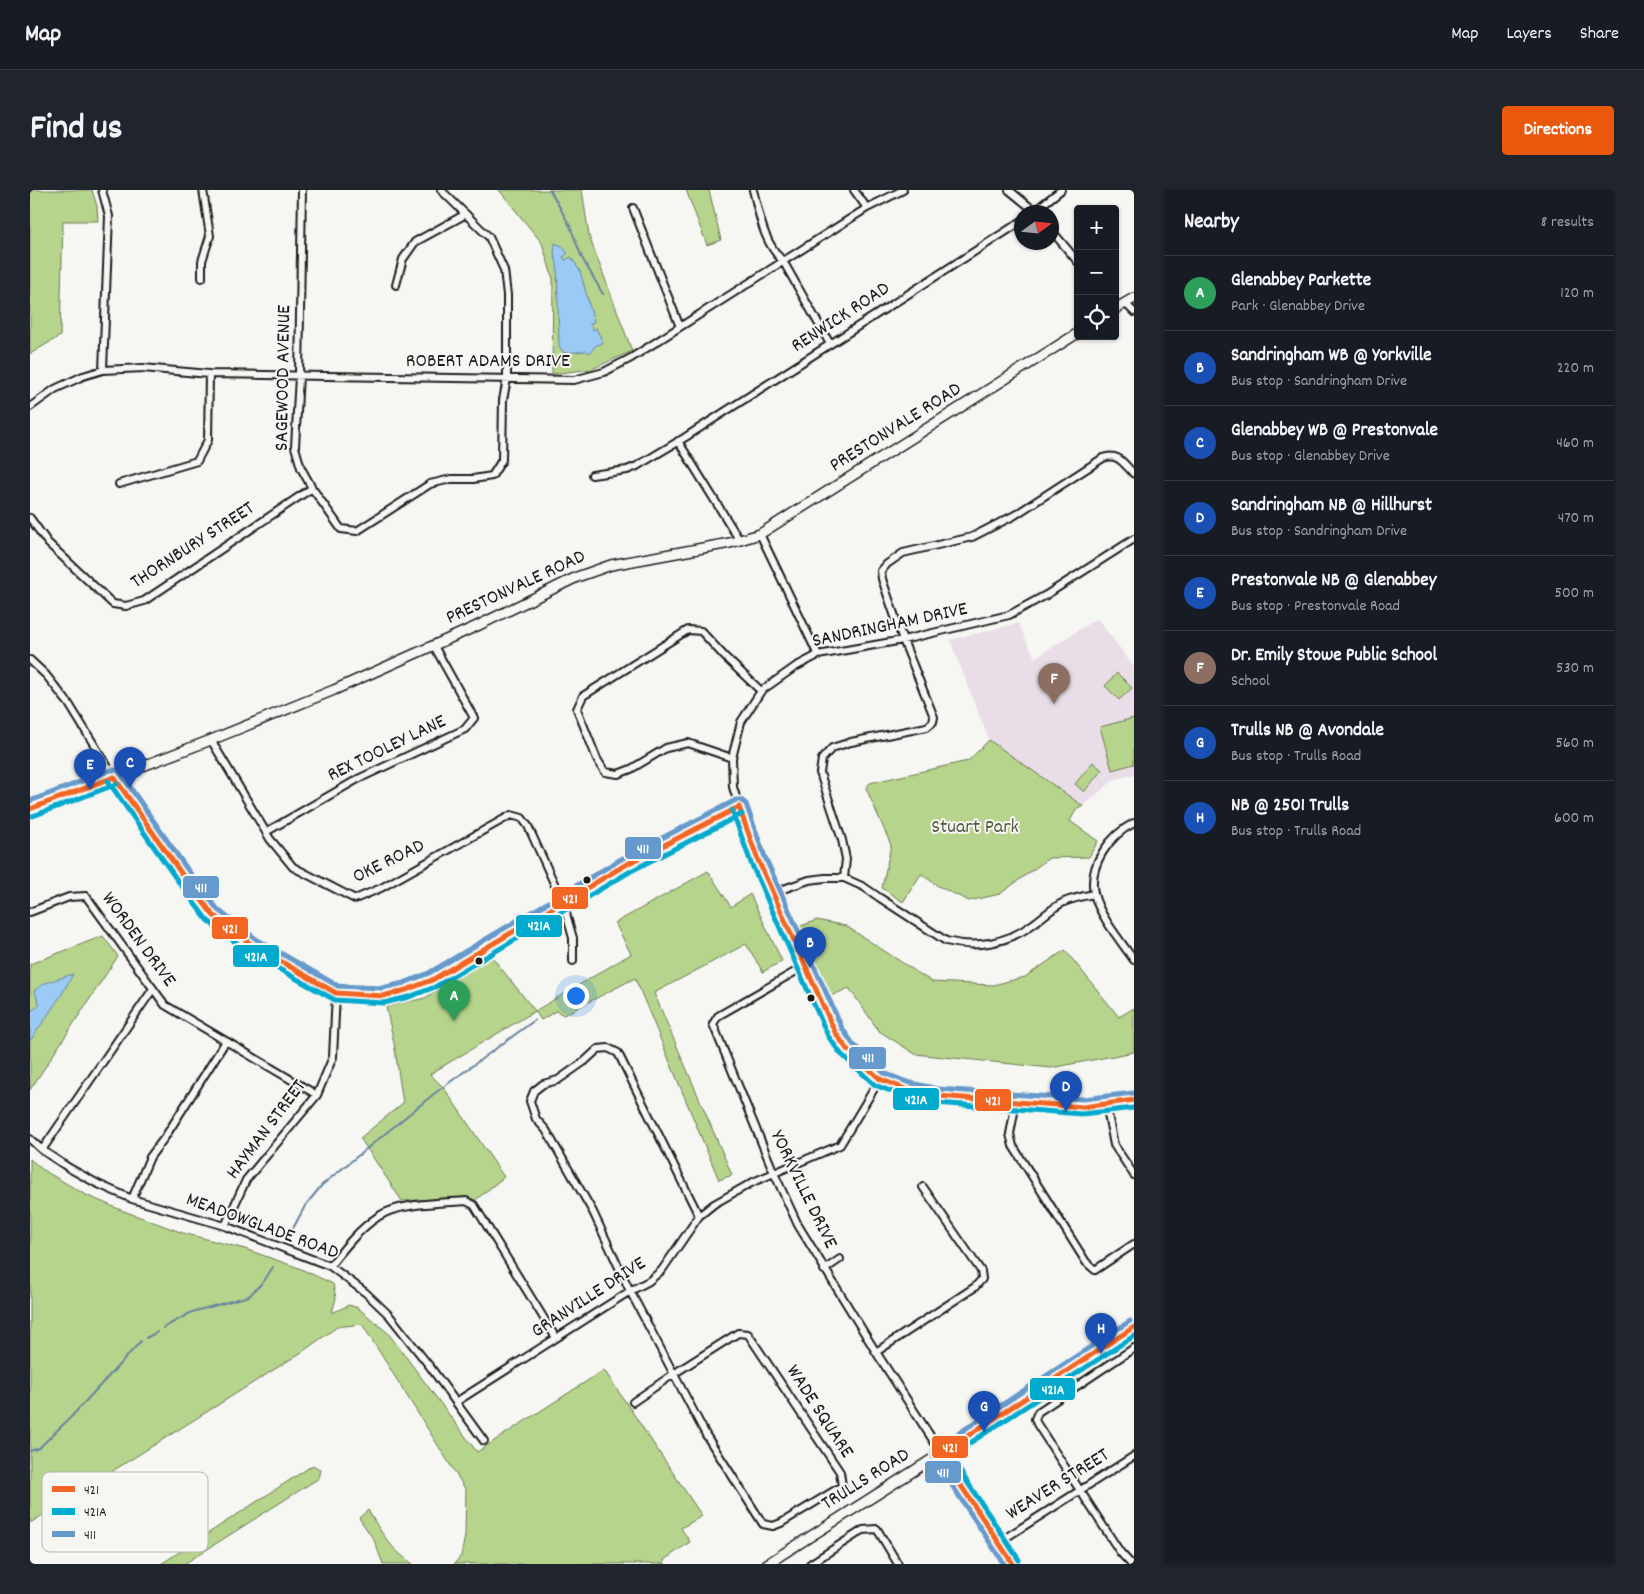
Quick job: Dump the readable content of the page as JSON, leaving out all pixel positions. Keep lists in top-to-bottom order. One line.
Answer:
{"streets":{"street":["RENWICK ROAD","ROBERT ADAMS DRIVE","SAGEWOOD AVENUE","PRESTONVALE ROAD","THORNBURY STREET","SANDRINGHAM DRIVE","REX TOOLEY LANE","OKE ROAD","WORDEN DRIVE","HAYMAN STREET","YORKVILLE DRIVE","MEADOWGLADE ROAD","GRANVILLE DRIVE","WADE SQUARE","TRULLS ROAD","WEAVER STREET"]},"crossings":[["ROBERT ADAMS DRIVE","SAGEWOOD AVENUE"],["SAGEWOOD AVENUE","THORNBURY STREET"],["PRESTONVALE ROAD","REX TOOLEY LANE"],["PRESTONVALE ROAD","OKE ROAD"],["SANDRINGHAM DRIVE","YORKVILLE DRIVE"],["SANDRINGHAM DRIVE","GRANVILLE DRIVE"],["REX TOOLEY LANE","OKE ROAD"],["WORDEN DRIVE","HAYMAN STREET"],["HAYMAN STREET","MEADOWGLADE ROAD"],["YORKVILLE DRIVE","GRANVILLE DRIVE"],["YORKVILLE DRIVE","TRULLS ROAD"],["YORKVILLE DRIVE","WEAVER STREET"],["MEADOWGLADE ROAD","GRANVILLE DRIVE"],["GRANVILLE DRIVE","WADE SQUARE"]],"parks":["Stuart Park"],"lines":["transit line 411","transit line 421","transit line 421A"],"legend":["421","421A","411"],"north":"right","page":{"header":"Map","nav":["Map","Layers","Share"],"title":"Find us","buttons":"Directions","heading":["Nearby","8 results"],"map_buttons":["+","−"],"list":[{"mark":"A","name":"Glenabbey Parkette","note":"Park · Glenabbey Drive","value":"120 m"},{"mark":"B","name":"Sandringham WB @ Yorkville","note":"Bus stop · Sandringham Drive","value":"220 m"},{"mark":"C","name":"Glenabbey WB @ Prestonvale","note":"Bus stop · Glenabbey Drive","value":"460 m"},{"mark":"D","name":"Sandringham NB @ Hillhurst","note":"Bus stop · Sandringham Drive","value":"470 m"},{"mark":"E","name":"Prestonvale NB @ Glenabbey","note":"Bus stop · Prestonvale Road","value":"500 m"},{"mark":"F","name":"Dr. Emily Stowe Public School","note":"School","value":"530 m"},{"mark":"G","name":"Trulls NB @ Avondale","note":"Bus stop · Trulls Road","value":"560 m"},{"mark":"H","name":"NB @ 2501 Trulls","note":"Bus stop · Trulls Road","value":"600 m"}],"pins":["F","C","E","B","A","D","H","G"]}}
